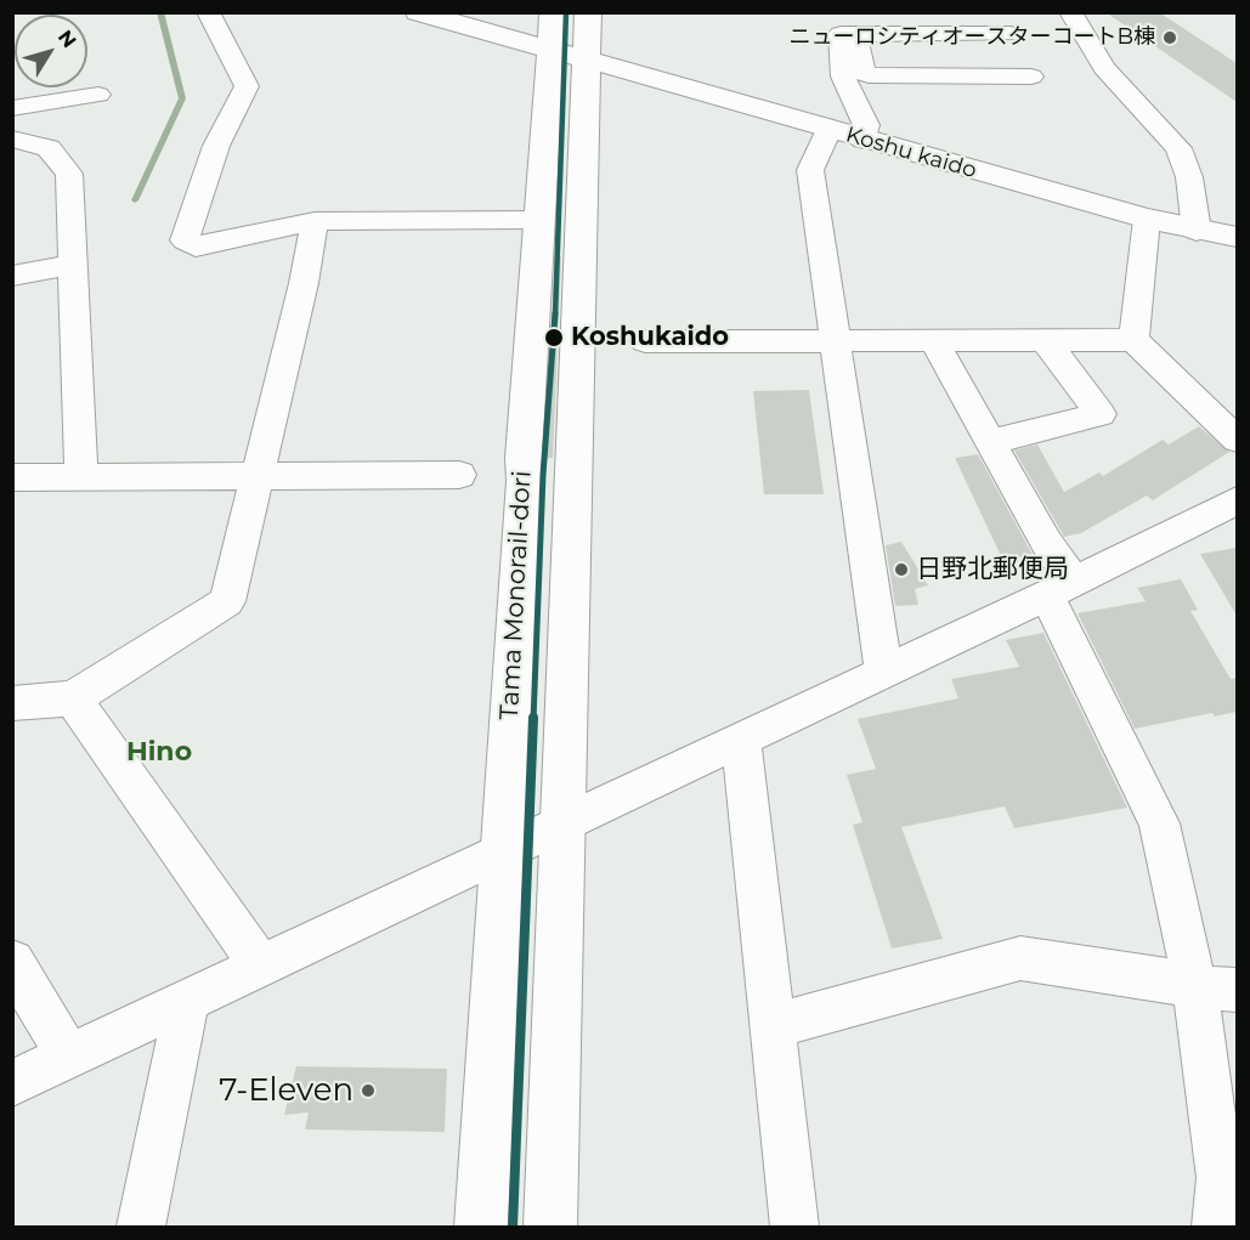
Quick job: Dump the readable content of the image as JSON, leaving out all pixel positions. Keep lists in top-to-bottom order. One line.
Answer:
{"streets":{"main road":["Koshu kaido","Tama Monorail-dori"]},"crossings":[["Koshu kaido","Tama Monorail-dori"]],"districts":["Hino"],"places":["ニューロシティオースターコートB棟","Koshukaido","日野北郵便局","7-Eleven"],"north":"top right"}
